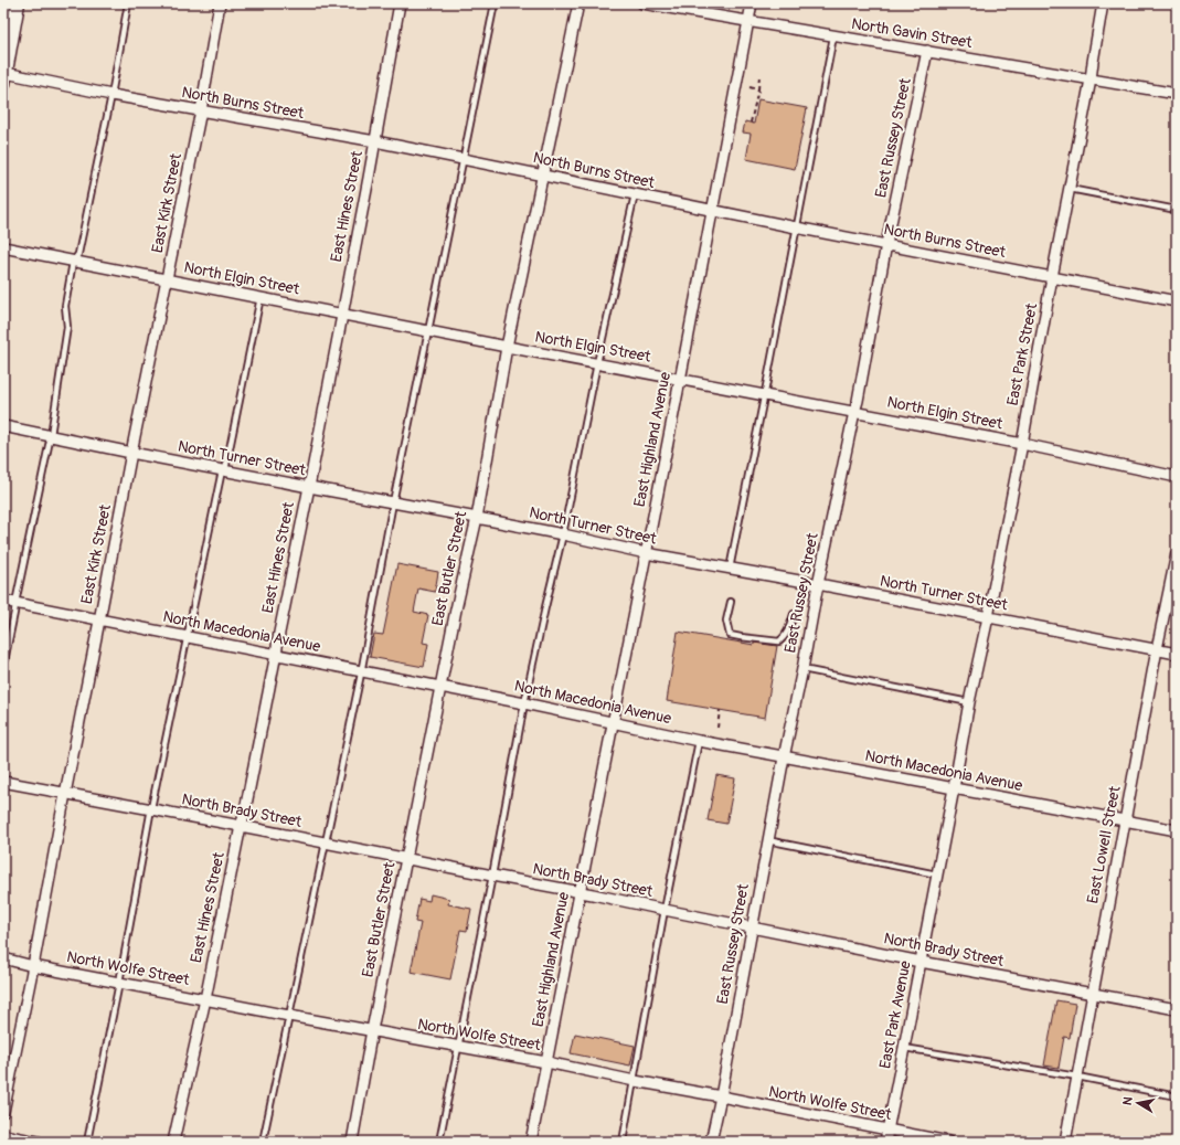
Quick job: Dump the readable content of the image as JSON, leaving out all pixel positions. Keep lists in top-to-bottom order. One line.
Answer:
{"streets":{"street":["North Gavin Street","North Burns Street","East Russey Street","East Kirk Street","East Hines Street","North Elgin Street","East Park Street","East Highland Avenue","North Turner Street","East Butler Street","North Macedonia Avenue","North Brady Street","East Lowell Street","North Wolfe Street","East Park Avenue"]},"crossings":[["North Gavin Street","East Russey Street"],["North Gavin Street","East Park Street"],["North Gavin Street","East Highland Avenue"],["North Burns Street","East Russey Street"],["North Burns Street","East Kirk Street"],["North Burns Street","East Hines Street"],["North Burns Street","East Park Street"],["North Burns Street","East Highland Avenue"],["North Burns Street","East Butler Street"],["East Russey Street","North Elgin Street"],["East Russey Street","North Turner Street"],["East Russey Street","North Macedonia Avenue"],["East Russey Street","North Brady Street"],["East Russey Street","North Wolfe Street"],["East Kirk Street","North Elgin Street"],["East Kirk Street","North Turner Street"],["East Kirk Street","North Macedonia Avenue"],["East Kirk Street","North Brady Street"],["East Kirk Street","North Wolfe Street"],["East Hines Street","North Elgin Street"],["East Hines Street","North Turner Street"],["East Hines Street","North Macedonia Avenue"],["East Hines Street","North Brady Street"],["East Hines Street","North Wolfe Street"],["North Elgin Street","East Park Street"],["North Elgin Street","East Highland Avenue"],["North Elgin Street","East Butler Street"],["East Park Street","North Turner Street"],["East Park Street","North Macedonia Avenue"],["East Park Street","East Park Avenue"],["East Highland Avenue","North Turner Street"],["East Highland Avenue","North Macedonia Avenue"],["East Highland Avenue","North Brady Street"],["East Highland Avenue","North Wolfe Street"],["North Turner Street","East Butler Street"],["North Turner Street","East Lowell Street"],["East Butler Street","North Macedonia Avenue"],["East Butler Street","North Brady Street"],["East Butler Street","North Wolfe Street"],["North Macedonia Avenue","East Lowell Street"],["North Macedonia Avenue","East Park Avenue"],["North Brady Street","East Lowell Street"],["North Brady Street","East Park Avenue"],["North Wolfe Street","East Park Avenue"]],"north":"left"}
